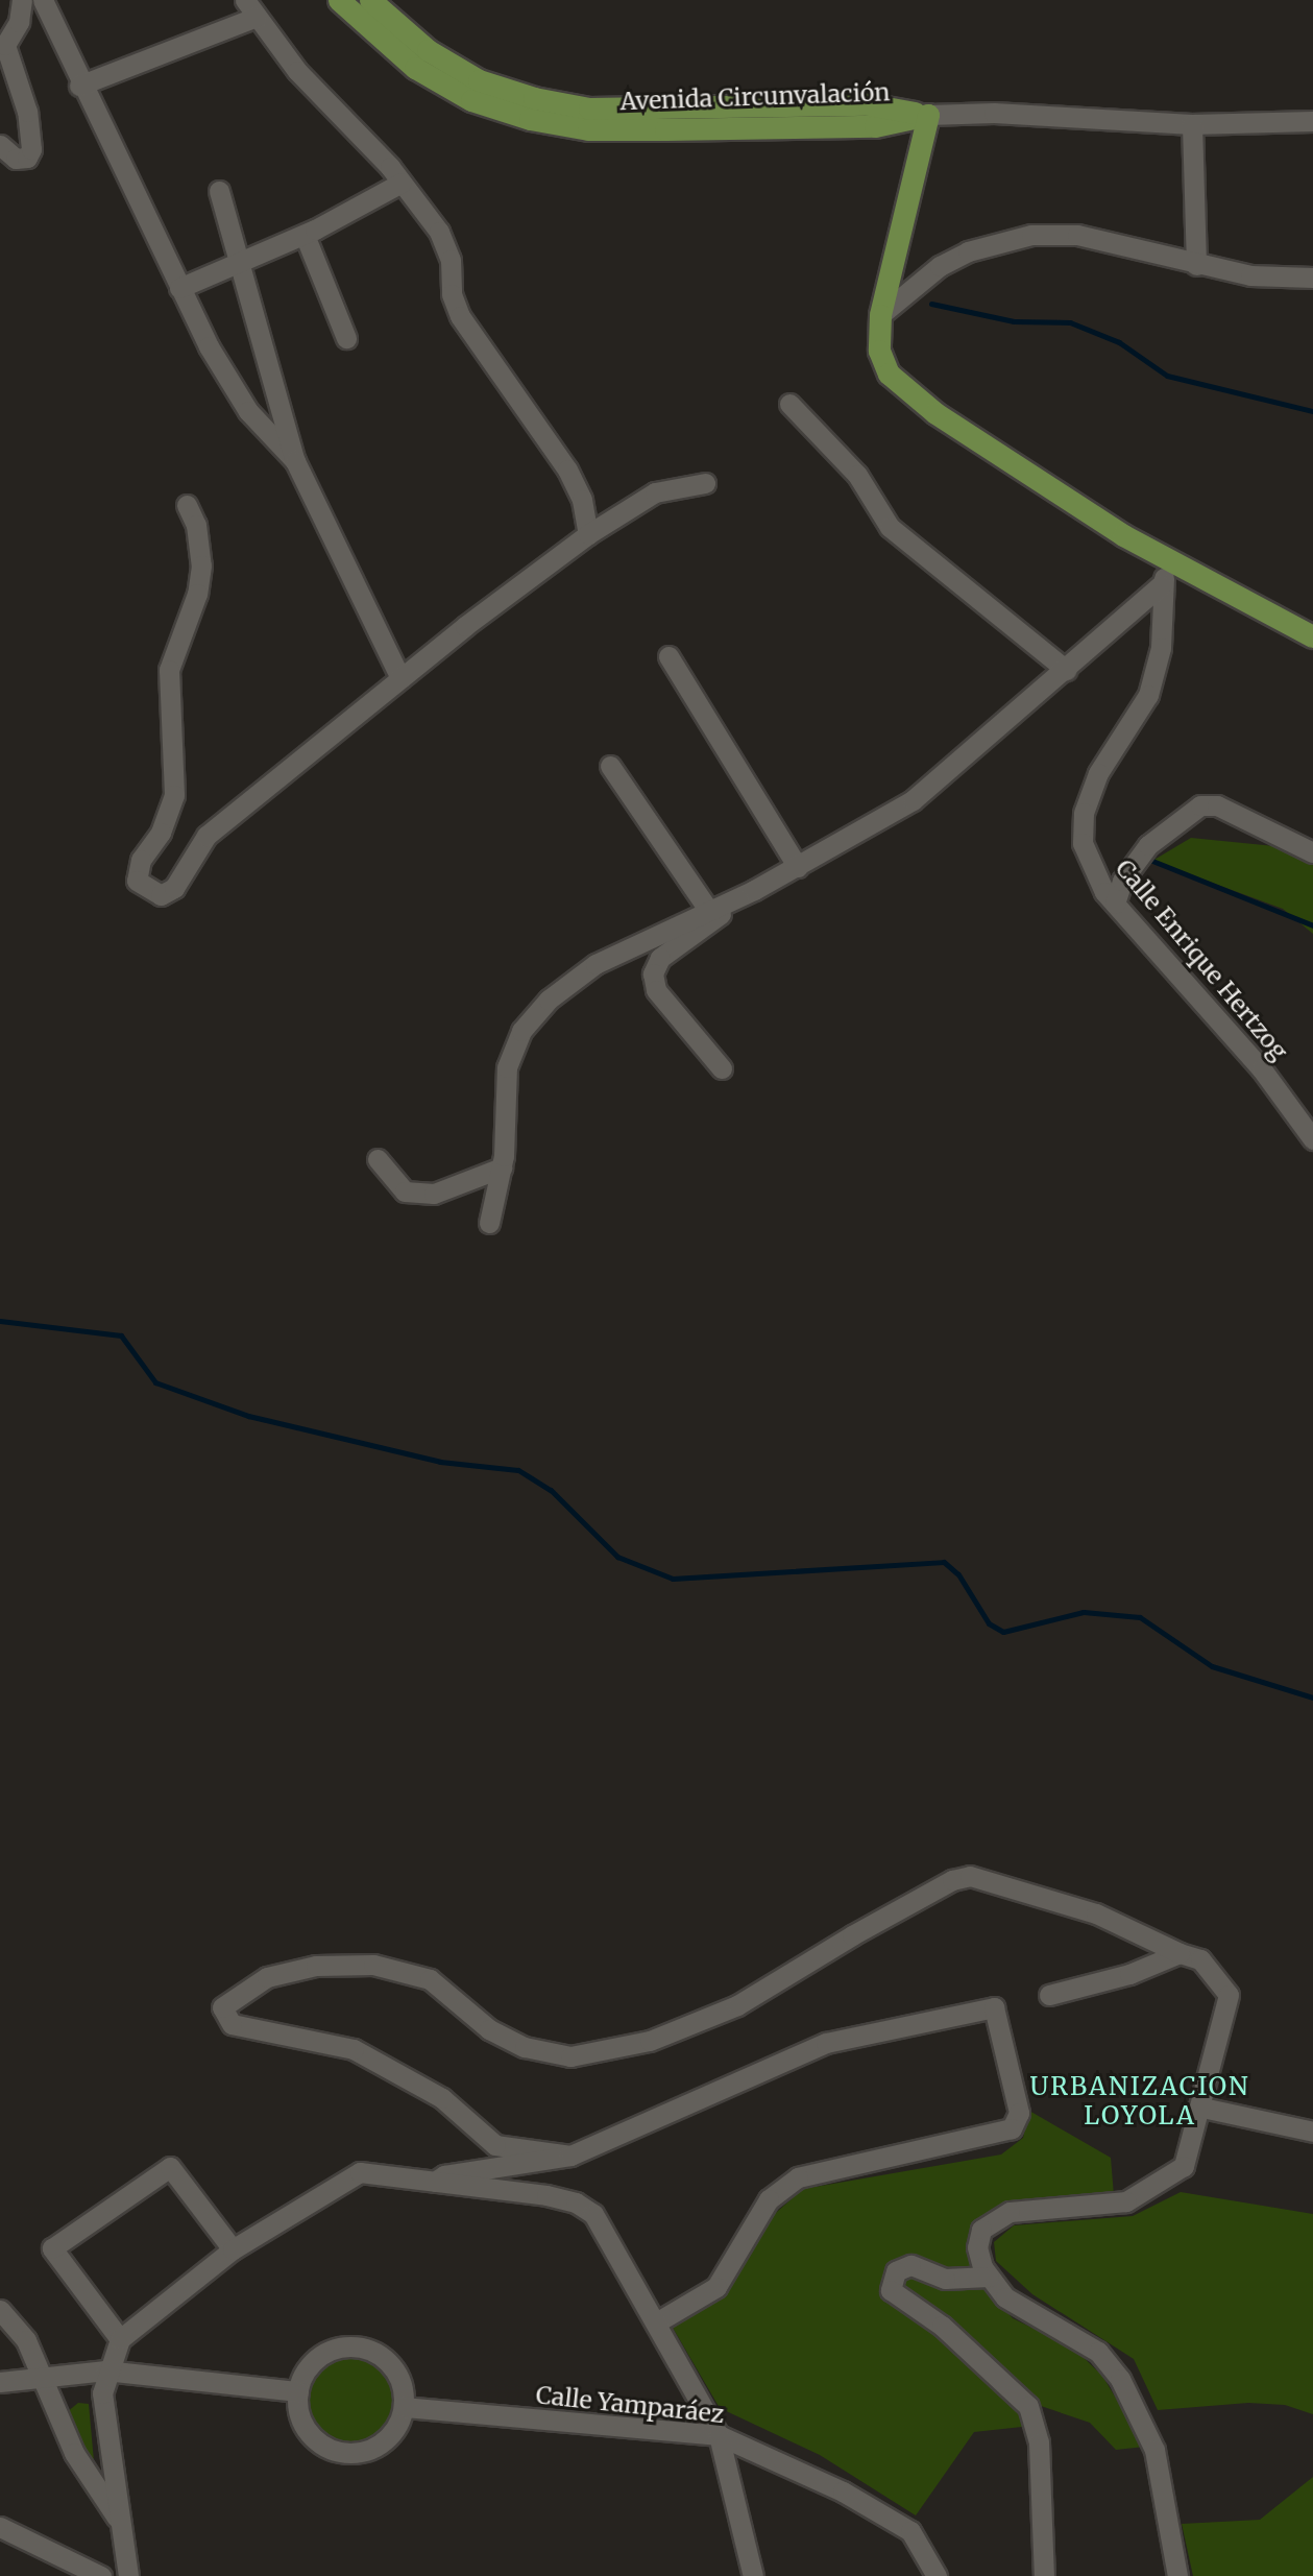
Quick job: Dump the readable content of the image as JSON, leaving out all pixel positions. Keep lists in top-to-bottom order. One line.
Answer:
{"streets":{"main road":["Avenida Circunvalación"],"street":["Calle Enrique Hertzog","Calle Yamparáez"]},"districts":["URBANIZACION LOYOLA"]}
